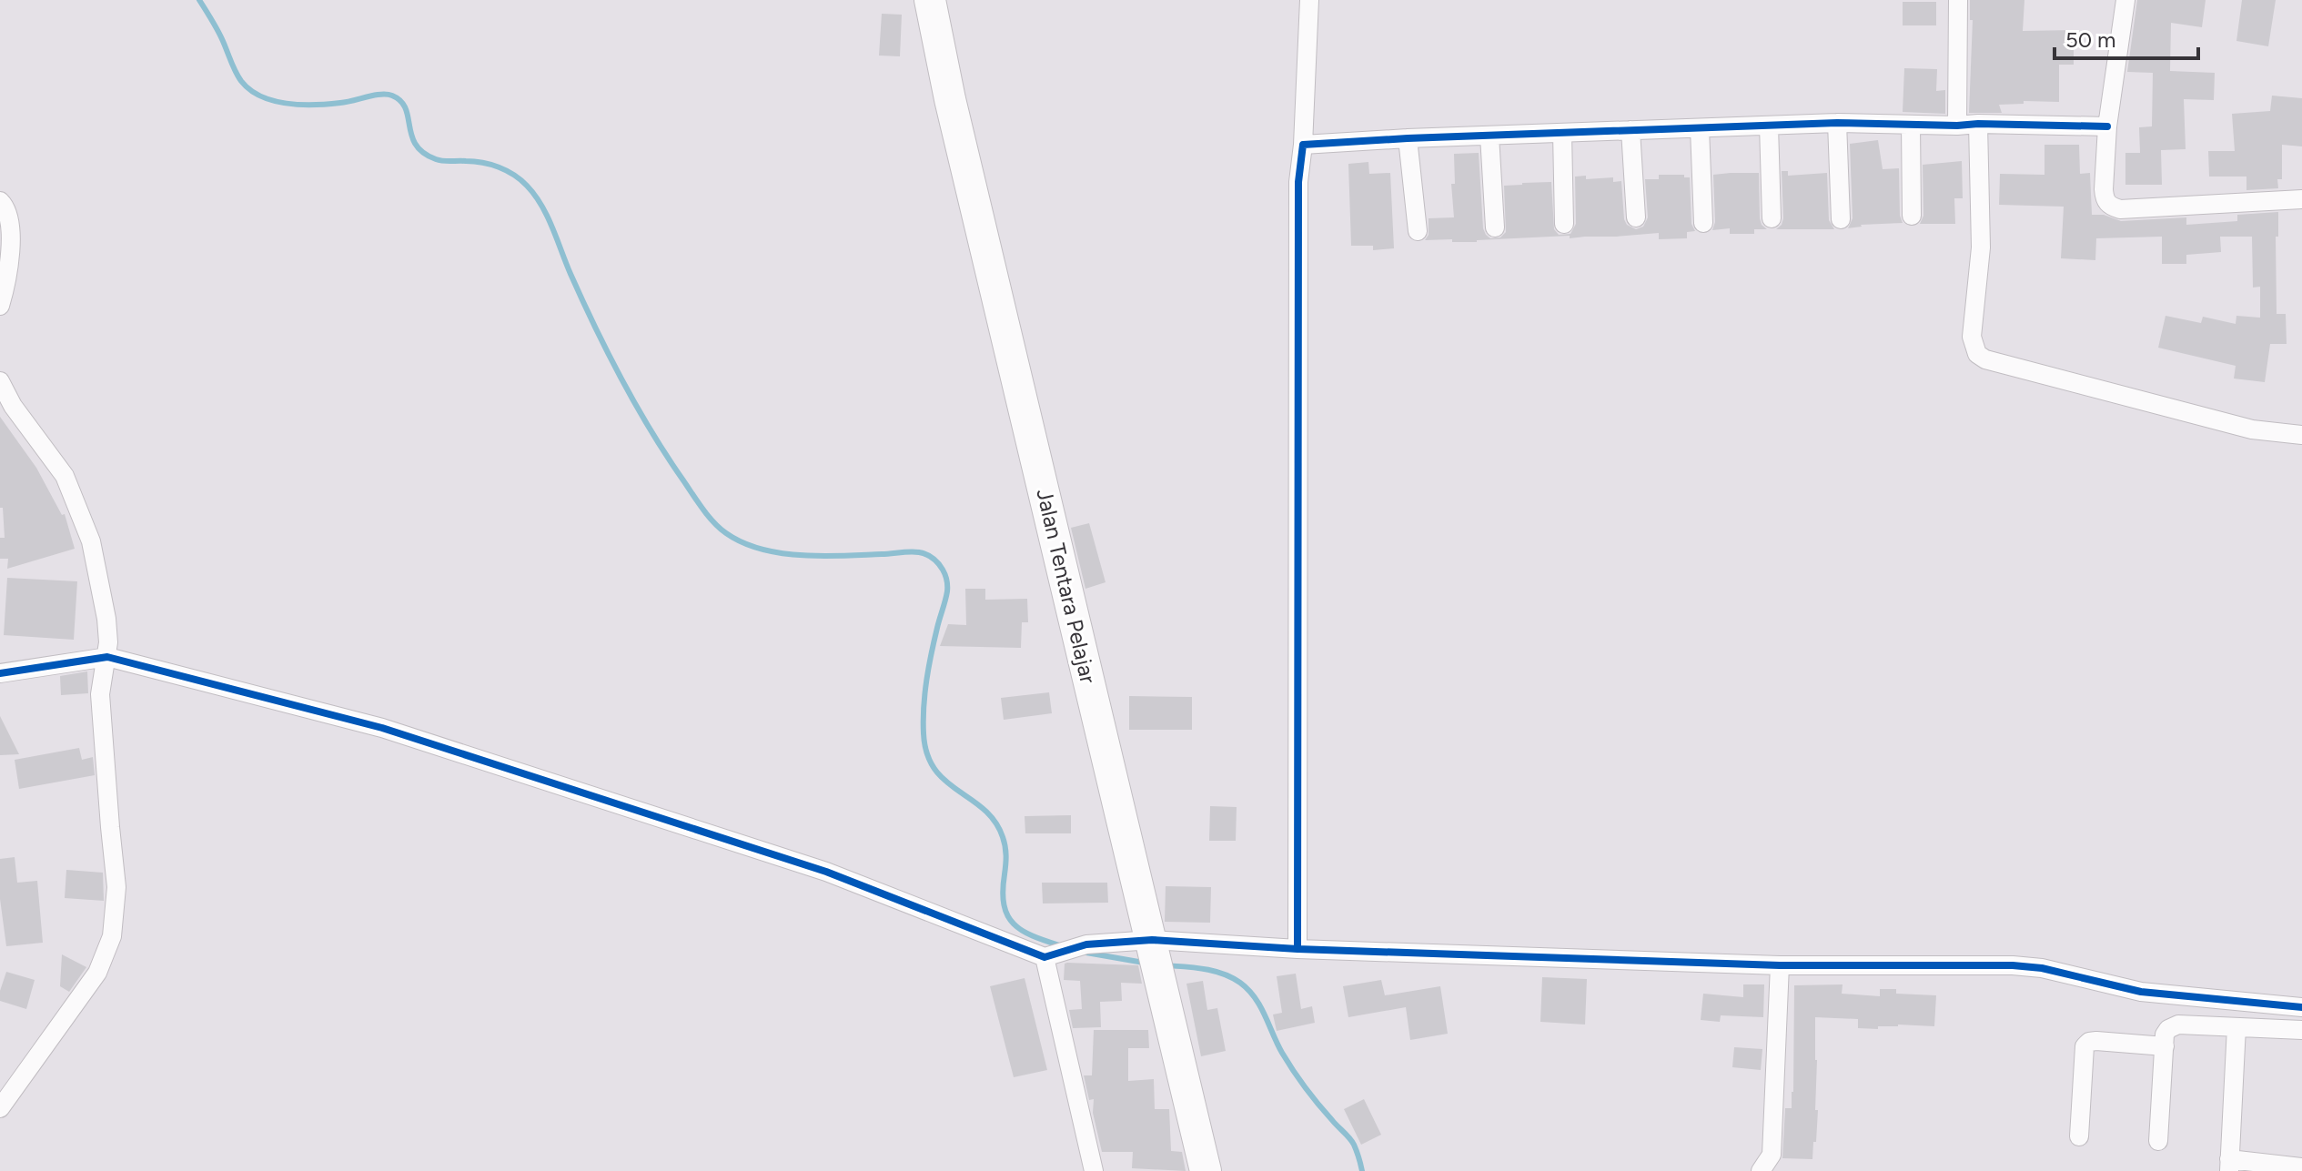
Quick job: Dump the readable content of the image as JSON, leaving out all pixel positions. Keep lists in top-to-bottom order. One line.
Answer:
{"streets":{"highway":["Jalan Tentara Pelajar"]},"scale_bar":"50 m"}
